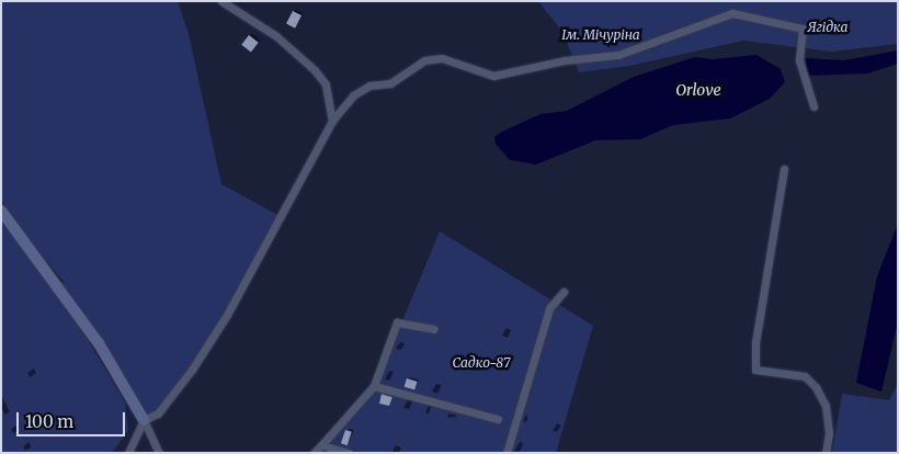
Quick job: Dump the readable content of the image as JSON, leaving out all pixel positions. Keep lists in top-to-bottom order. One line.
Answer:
{"water":["Orlove"],"parks":["Ягідка","Ім. Мічуріна","Садко-87"],"scale_bar":"100 m"}
